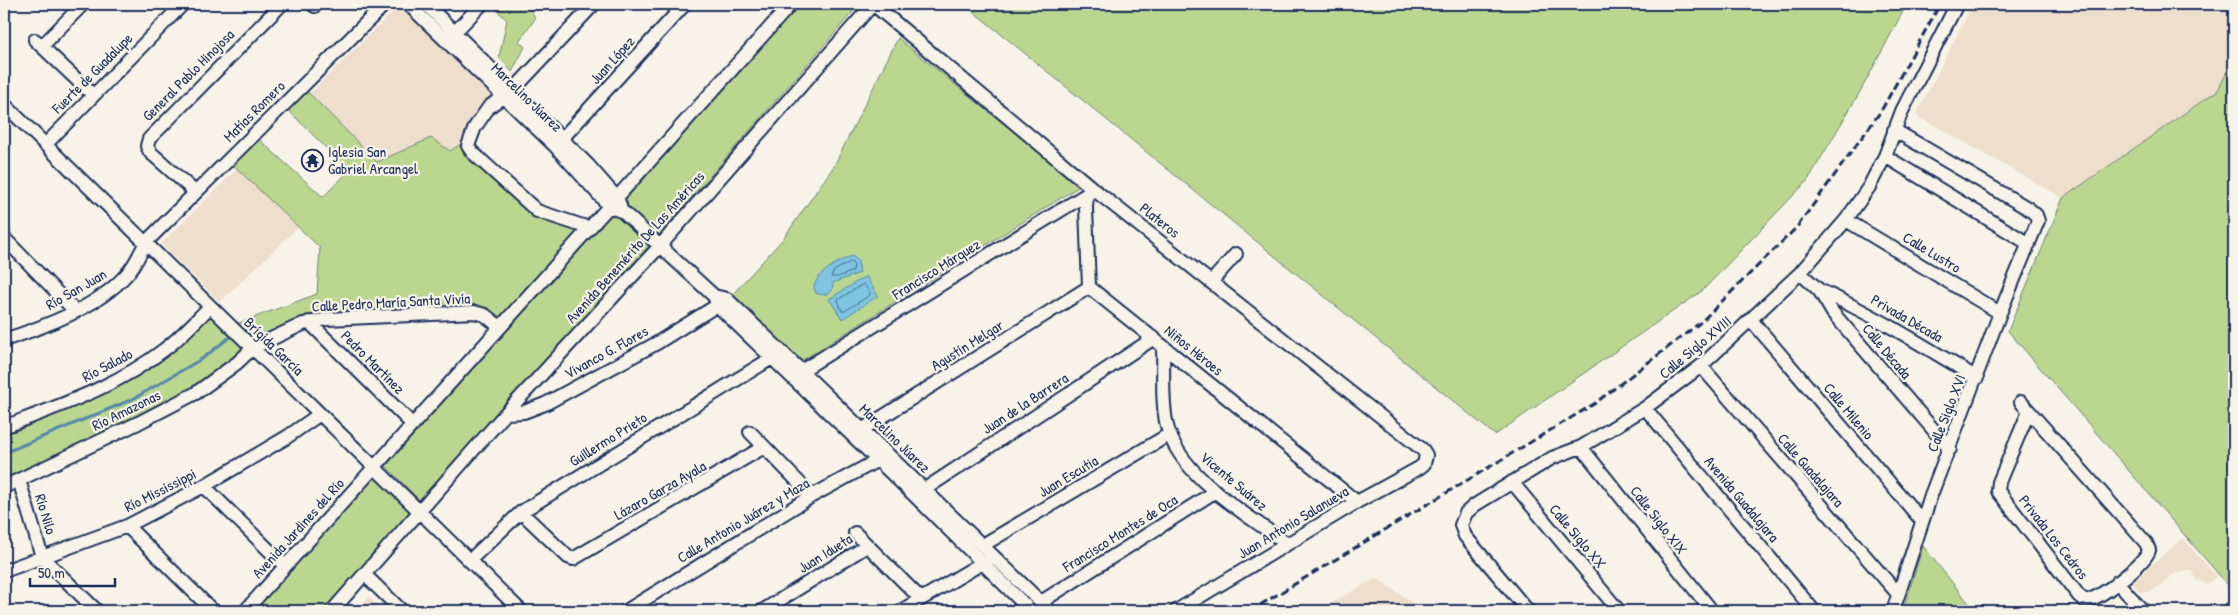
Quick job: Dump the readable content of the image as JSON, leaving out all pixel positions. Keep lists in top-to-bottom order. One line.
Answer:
{"streets":{"street":["Juan López","Fuerte de Guadalupe","General Pablo Hinojosa","Marcelino Júarez","Matías Romero","Plateros","Avenida Benemérito De Las Américas","Calle Lustro","Francisco Márquez","Río San Juan","Calle Pedro María Santa Vivía","Privada Década","Agustín Melgar","Brígida García","Calle Siglo XVIII","Niños Héroes","Calle Década","Vivanco G. Flores","Pedro Martínez","Río Salado","Juan de la Barrera","Río Amazonas","Calle Milenio","Calle Siglo XVI","Guillermo Prieto","Calle Guadalajara","Juan Escutia","Vicente Suárez","Río Mississippi","Lázaro Garza Ayala","Avenida Guadalajara","Río Nilo","Calle Antonio Juárez y Maza","Calle Siglo XIX","Juan Antonio Salanueva","Avenida Jardines del Río","Francisco Montes de Oca","Calle Siglo XX","Privada Los Cedros","Juan Idueta"]},"crossings":[["Juan López","Marcelino Júarez"],["Fuerte de Guadalupe","Brígida García"],["General Pablo Hinojosa","Matías Romero"],["Marcelino Júarez","Avenida Benemérito De Las Américas"],["Marcelino Júarez","Francisco Márquez"],["Marcelino Júarez","Agustín Melgar"],["Marcelino Júarez","Vivanco G. Flores"],["Marcelino Júarez","Juan de la Barrera"],["Marcelino Júarez","Guillermo Prieto"],["Marcelino Júarez","Juan Escutia"],["Marcelino Júarez","Calle Antonio Juárez y Maza"],["Marcelino Júarez","Francisco Montes de Oca"],["Matías Romero","Río San Juan"],["Matías Romero","Brígida García"],["Plateros","Avenida Benemérito De Las Américas"],["Plateros","Francisco Márquez"],["Plateros","Juan Antonio Salanueva"],["Avenida Benemérito De Las Américas","Brígida García"],["Avenida Benemérito De Las Américas","Vivanco G. Flores"],["Calle Lustro","Calle Siglo XVIII"],["Calle Lustro","Calle Siglo XVI"],["Río San Juan","Brígida García"],["Calle Pedro María Santa Vivía","Brígida García"],["Calle Pedro María Santa Vivía","Pedro Martínez"],["Calle Pedro María Santa Vivía","Río Amazonas"],["Privada Década","Calle Década"],["Privada Década","Calle Siglo XVI"],["Agustín Melgar","Niños Héroes"],["Brígida García","Río Salado"],["Brígida García","Río Amazonas"],["Brígida García","Guillermo Prieto"],["Brígida García","Río Mississippi"],["Brígida García","Avenida Jardines del Río"],["Calle Siglo XVIII","Calle Década"],["Calle Siglo XVIII","Calle Milenio"],["Calle Siglo XVIII","Calle Siglo XVI"],["Calle Siglo XVIII","Calle Guadalajara"],["Calle Siglo XVIII","Avenida Guadalajara"],["Calle Siglo XVIII","Calle Siglo XIX"],["Calle Siglo XVIII","Calle Siglo XX"],["Niños Héroes","Juan de la Barrera"],["Niños Héroes","Vicente Suárez"],["Niños Héroes","Juan Antonio Salanueva"],["Calle Década","Calle Siglo XVI"],["Juan de la Barrera","Vicente Suárez"],["Río Amazonas","Río Nilo"],["Calle Milenio","Calle Siglo XVI"],["Calle Siglo XVI","Calle Guadalajara"],["Guillermo Prieto","Lázaro Garza Ayala"],["Juan Escutia","Vicente Suárez"],["Vicente Suárez","Juan Antonio Salanueva"],["Vicente Suárez","Francisco Montes de Oca"],["Río Mississippi","Río Nilo"]],"places":{"temple":["Iglesia San Gabriel Arcangel"]},"scale_bar":"50 m"}
